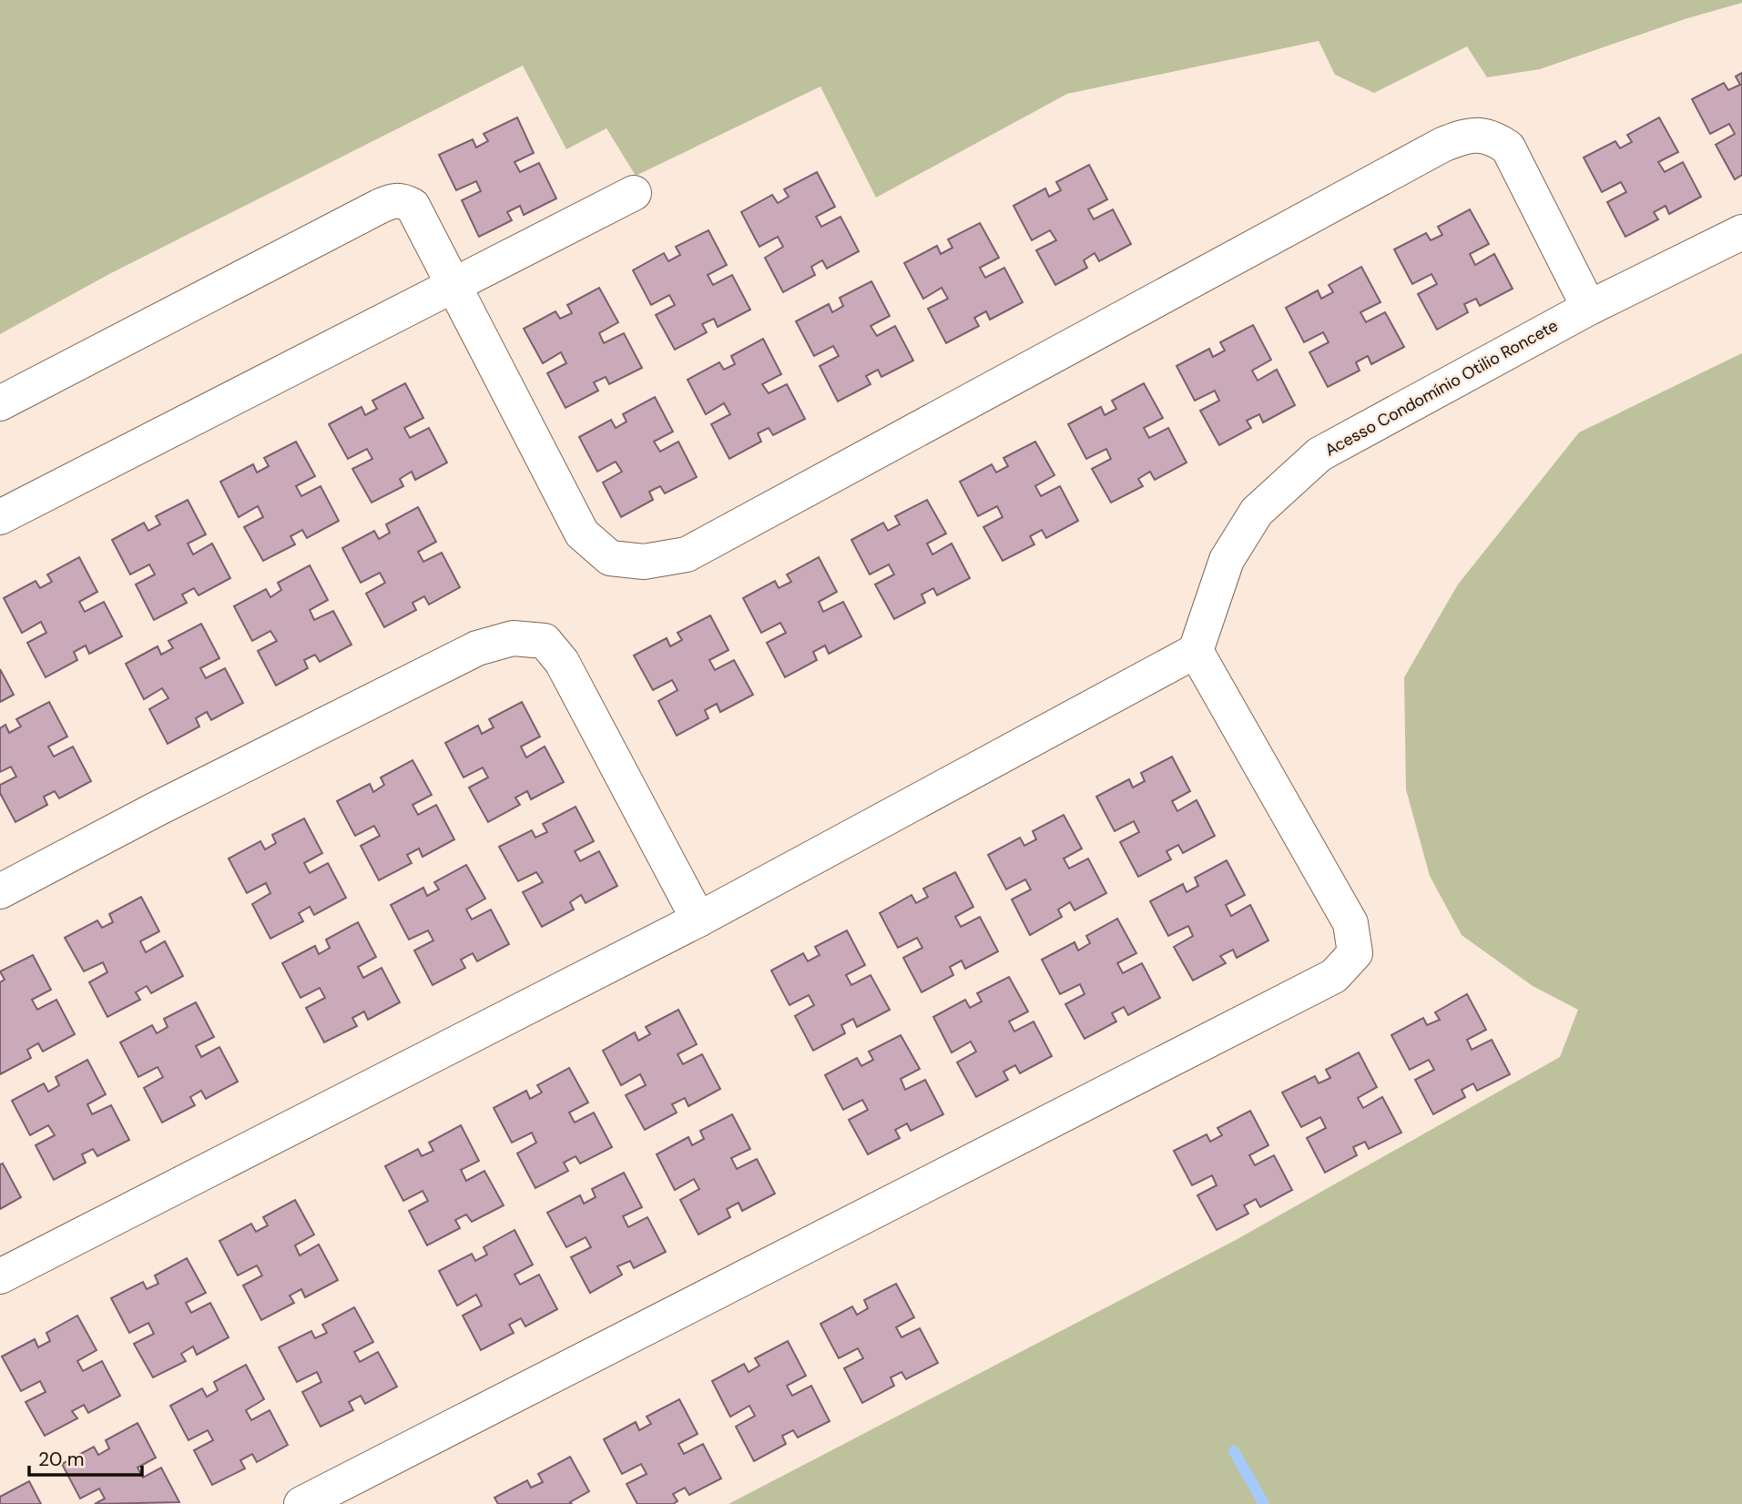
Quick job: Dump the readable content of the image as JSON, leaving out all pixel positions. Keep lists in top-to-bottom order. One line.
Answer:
{"streets":{"street":["Acesso Condomínio Otilio Roncete"]},"scale_bar":"20 m"}
